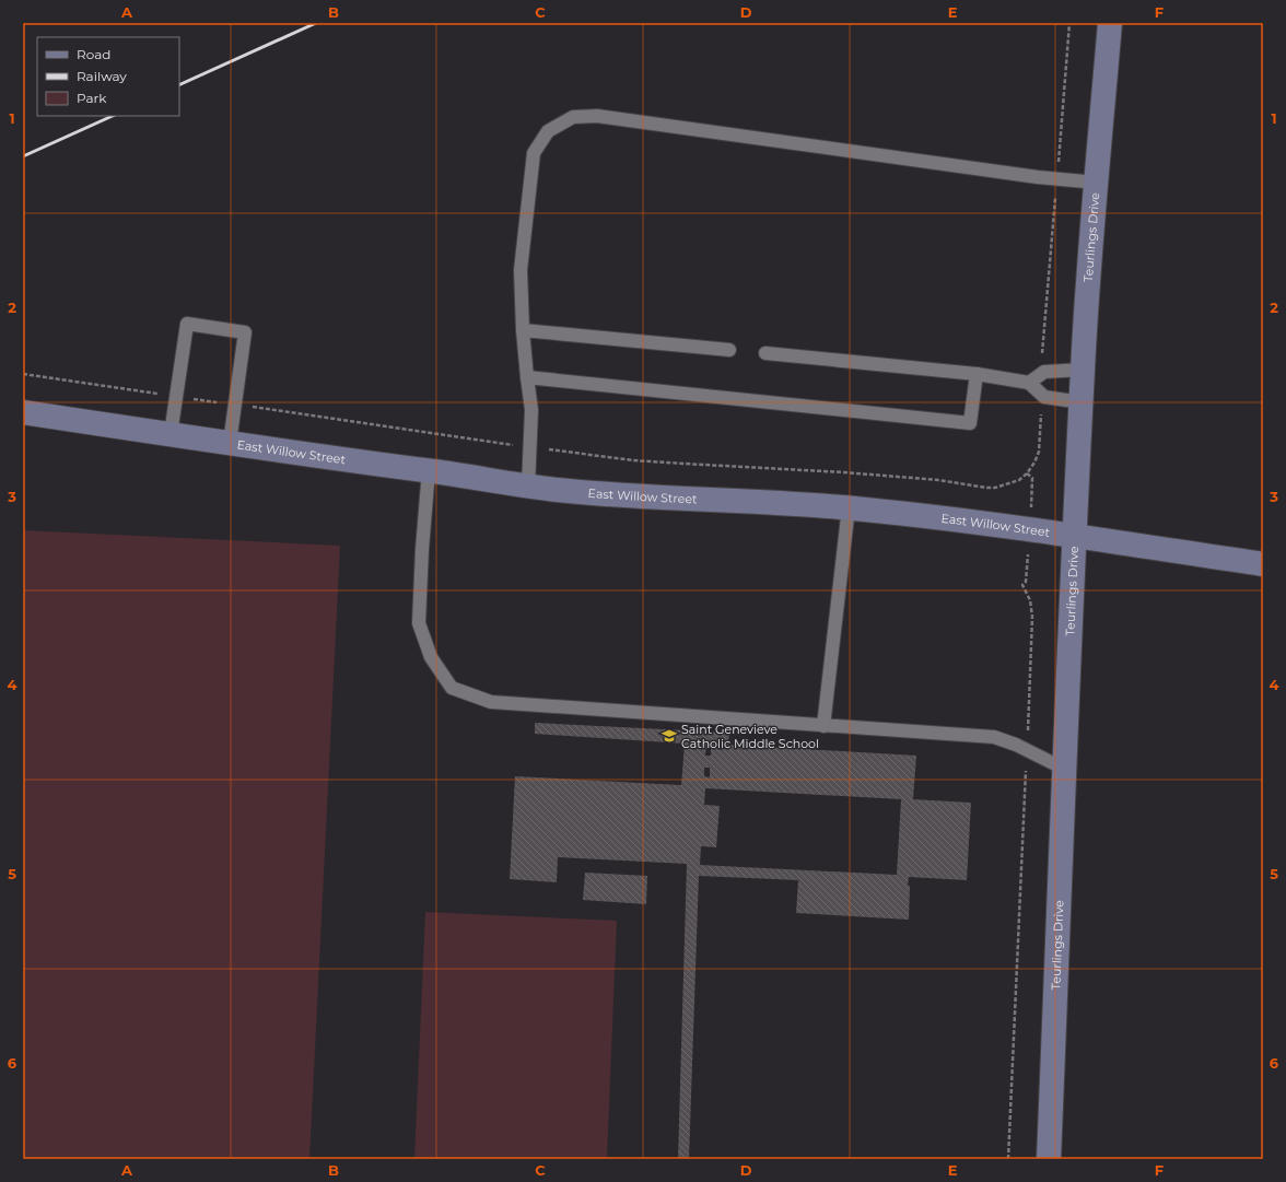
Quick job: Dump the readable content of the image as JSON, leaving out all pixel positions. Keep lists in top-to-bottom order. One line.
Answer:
{"streets":{"street":["Teurlings Drive","East Willow Street"]},"crossings":[["Teurlings Drive","East Willow Street"]],"places":{"school or university":["Saint Genevieve Catholic Middle School"]},"legend":["Road","Railway","Park"],"grid":{"columns":["A","B","C","D","E","F"],"rows":["1","2","3","4","5","6"]}}
